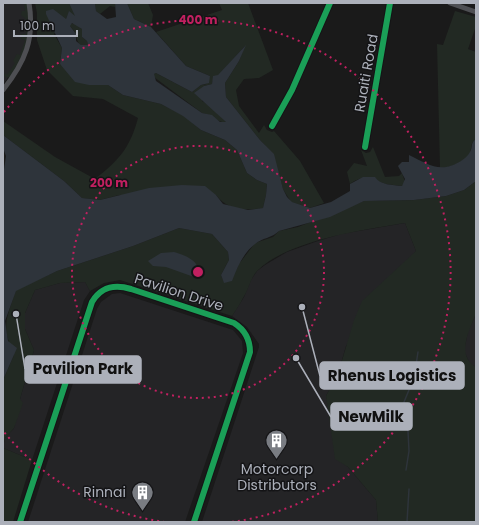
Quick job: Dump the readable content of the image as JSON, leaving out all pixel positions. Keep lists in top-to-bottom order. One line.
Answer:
{"streets":{"street":["Ruaiti Road","Pavilion Drive"]},"places":{"other":["Rhenus Logistics","Pavilion Park","NewMilk"],"building":["Motorcorp Distributors","Rinnai"]},"scale_bar":"100 m","rings":["400 m","200 m"]}
